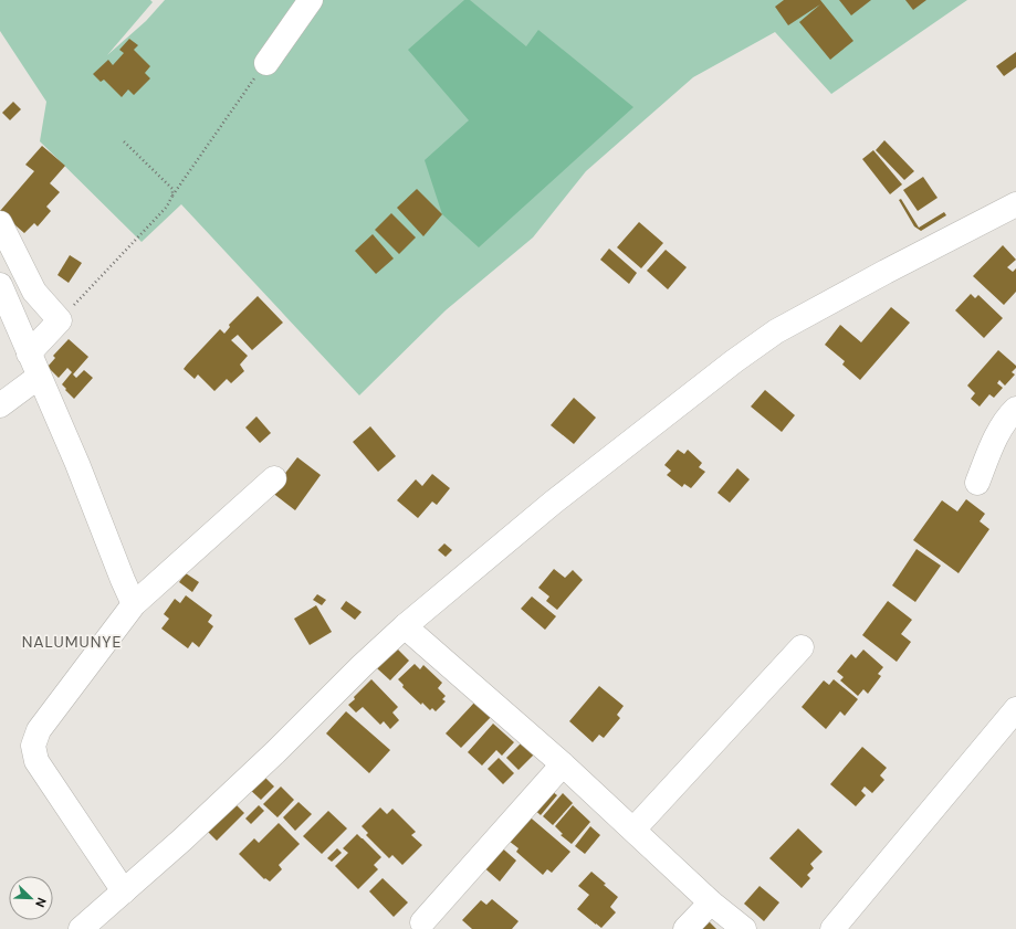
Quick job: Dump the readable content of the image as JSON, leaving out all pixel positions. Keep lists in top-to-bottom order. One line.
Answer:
{"districts":["NALUMUNYE"],"north":"bottom right"}
